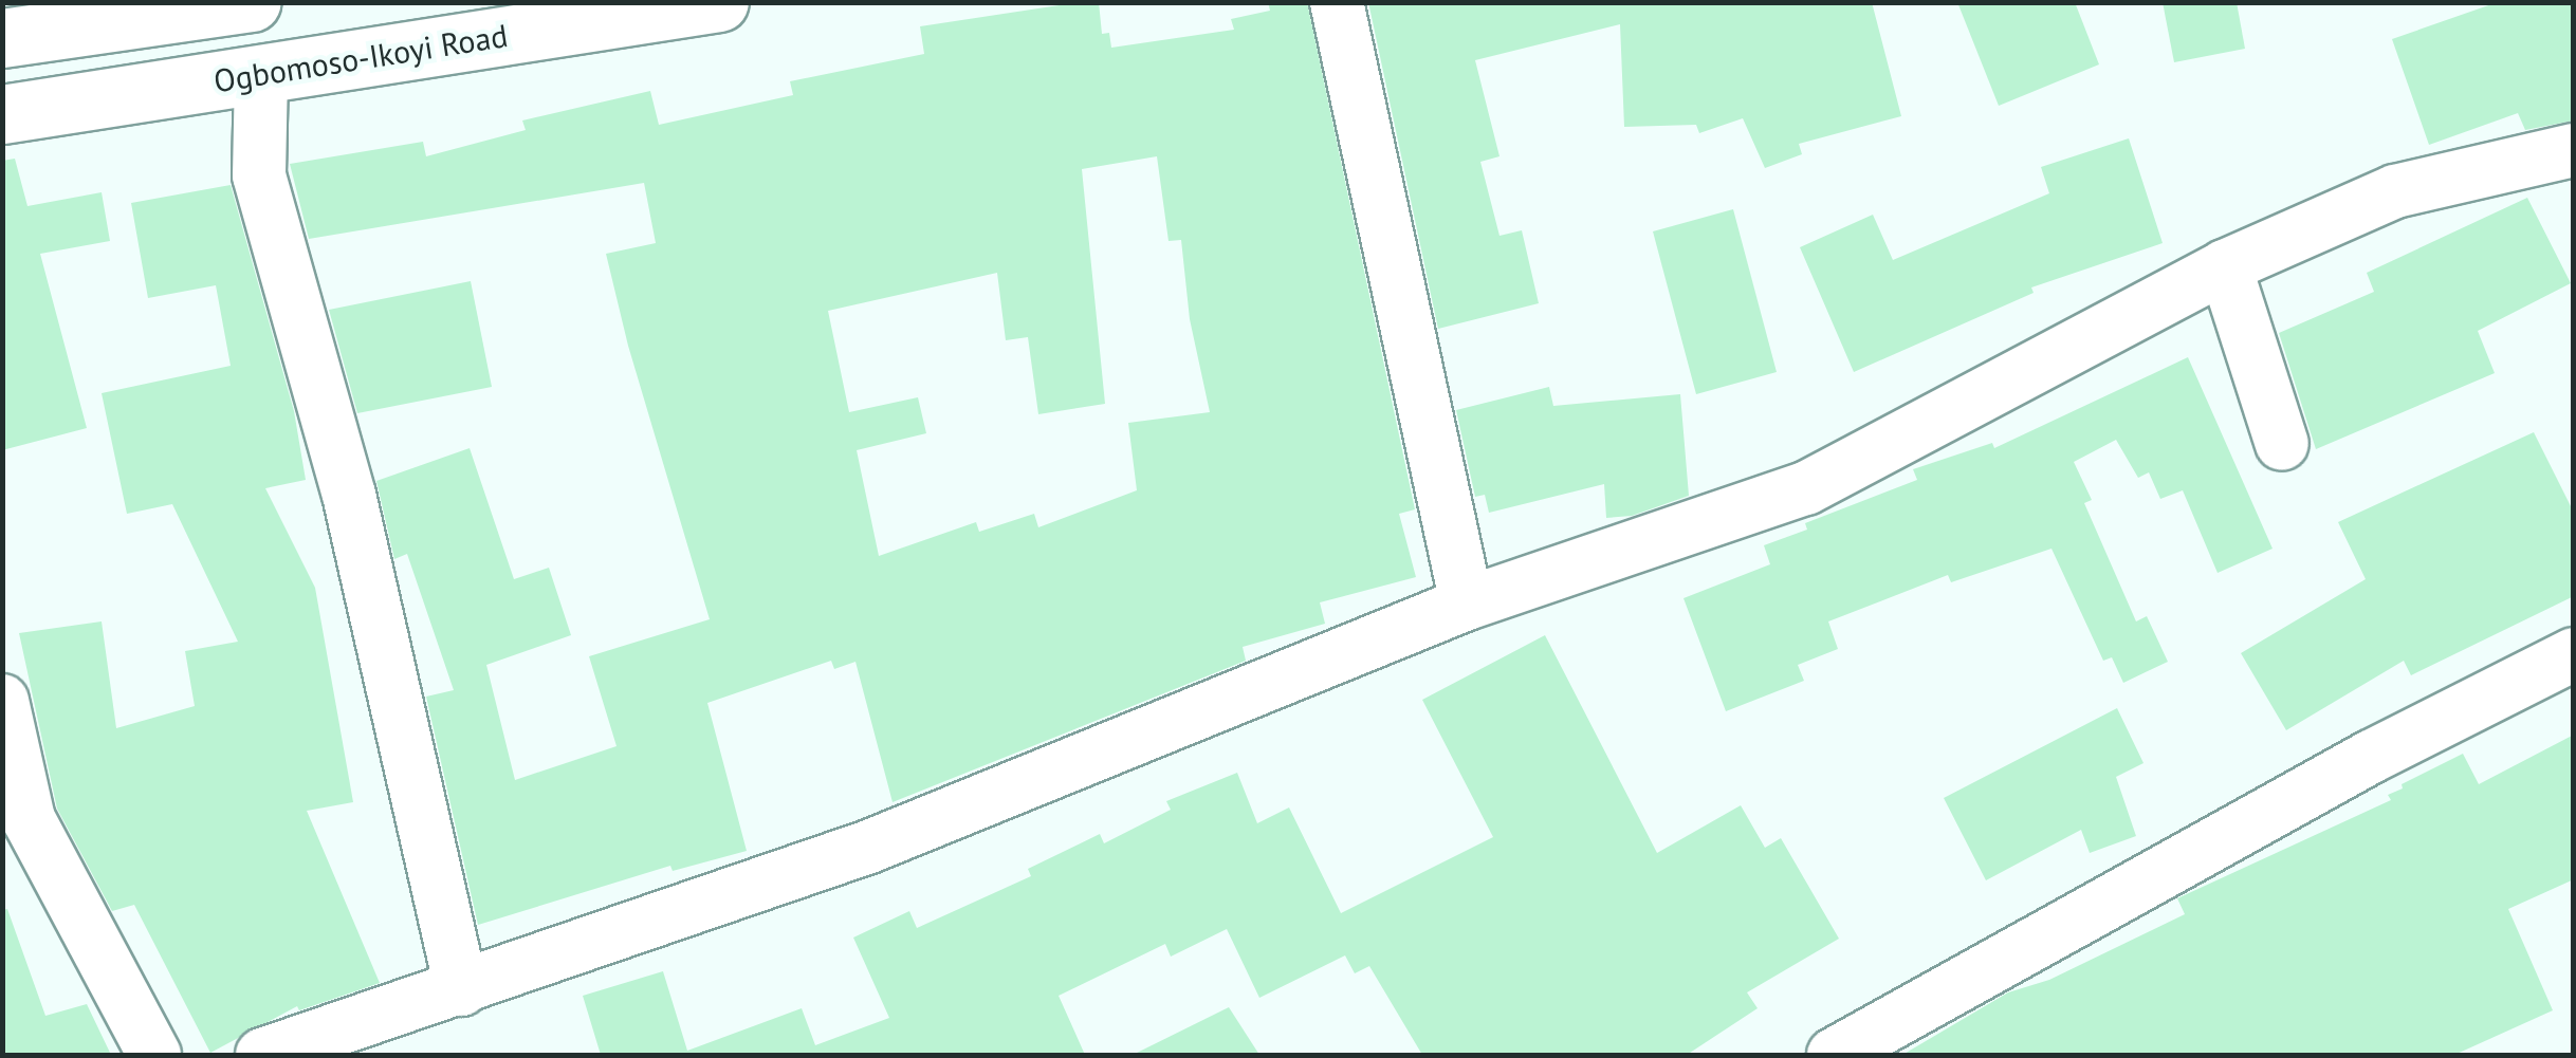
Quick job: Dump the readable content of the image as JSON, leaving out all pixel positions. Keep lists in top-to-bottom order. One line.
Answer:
{"streets":{"main road":["Ogbomoso-Ikoyi Road"]}}
